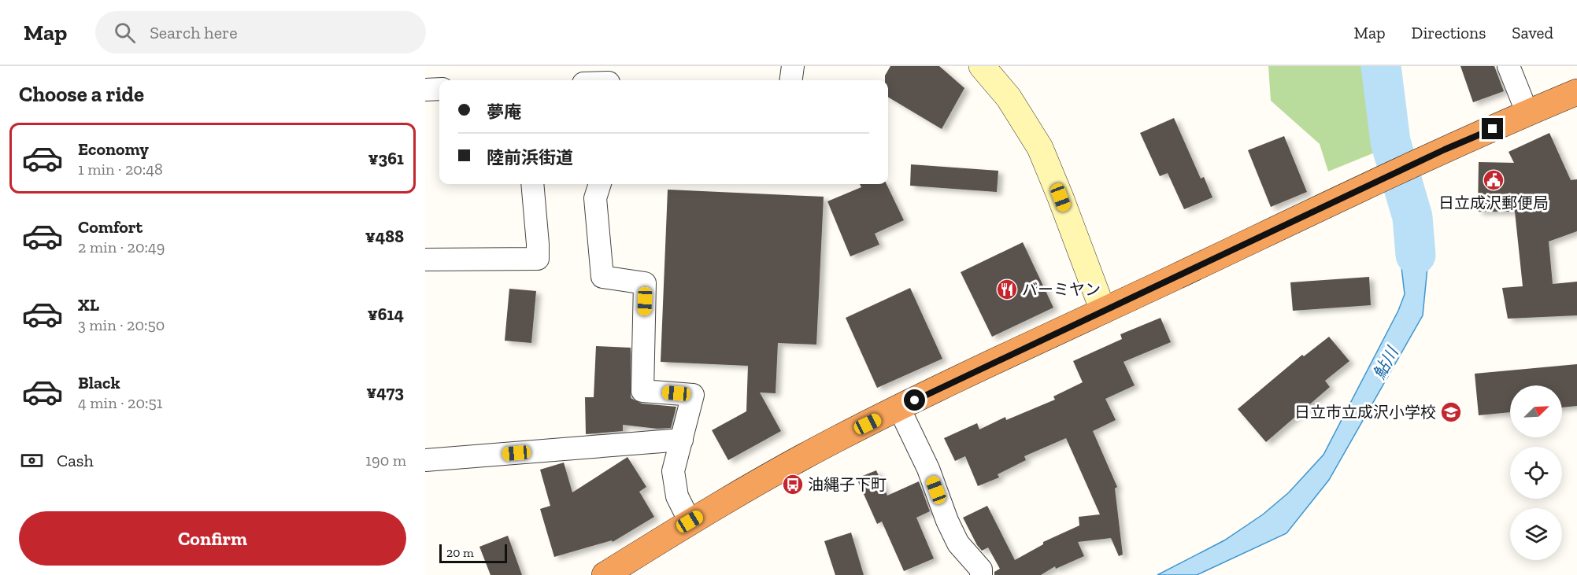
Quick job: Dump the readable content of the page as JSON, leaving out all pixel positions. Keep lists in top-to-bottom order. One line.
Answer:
{"water":["鮎川"],"places":{"public building":["日立成沢郵便局"],"restaurant":["バーミヤン"],"school or university":["日立市立成沢小学校"],"bus stop":["油縄子下町"]},"scale_bar":"20 m","north":"top right","page":{"header":"Map","search":"Search here","nav":["Map","Directions","Saved"],"heading":"Choose a ride","banner":["夢庵","陸前浜街道"],"list":[{"name":"Economy","note":"1 min · 20:48","value":"¥361"},{"name":"Comfort","note":"2 min · 20:49","value":"¥488"},{"name":"XL","note":"3 min · 20:50","value":"¥614"},{"name":"Black","note":"4 min · 20:51","value":"¥473"}],"pay":["Cash","190 m"],"buttons":"Confirm","scale":"20 m"}}
